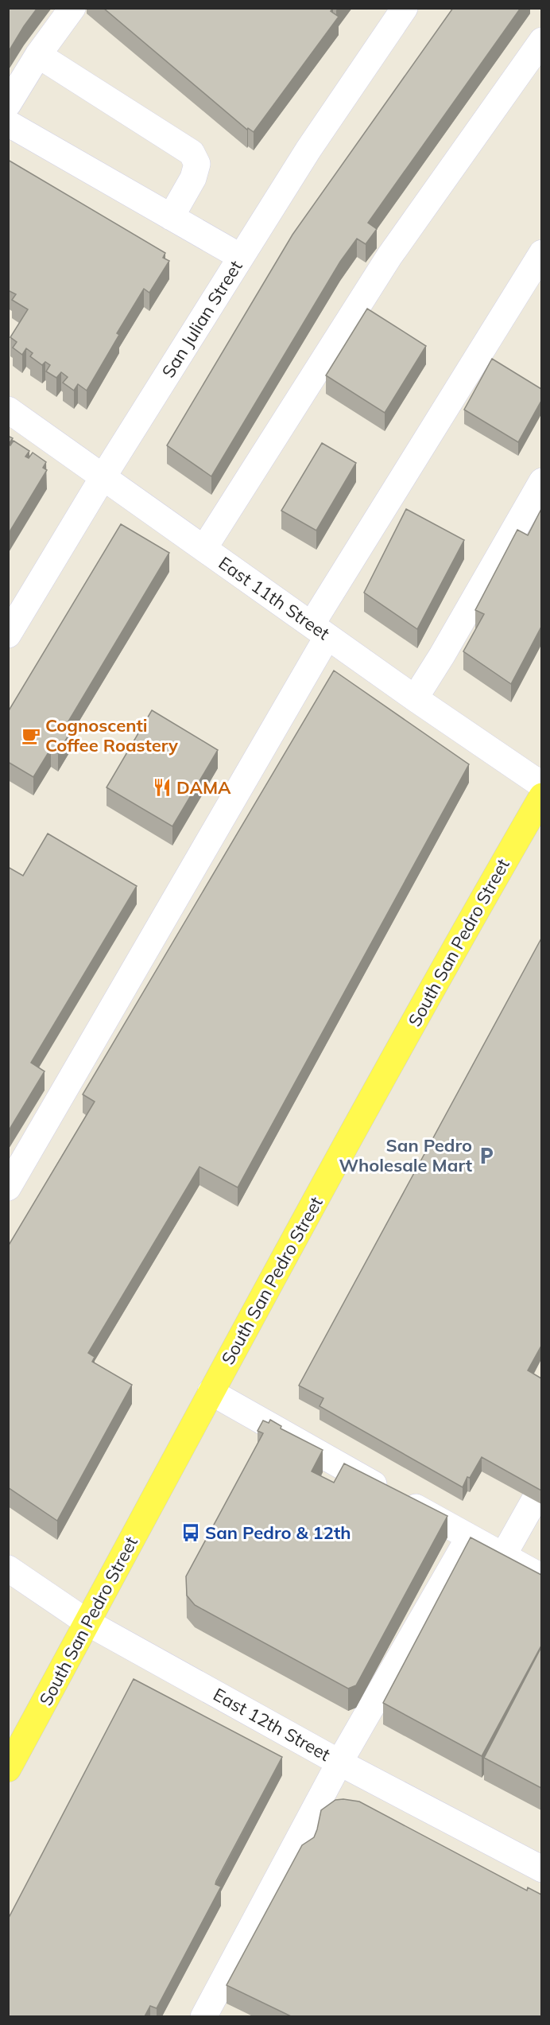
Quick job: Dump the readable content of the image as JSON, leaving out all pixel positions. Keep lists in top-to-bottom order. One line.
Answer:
{"streets":{"main road":["South San Pedro Street"],"street":["San Julian Street","East 11th Street","East 12th Street"]},"crossings":[["San Julian Street","East 11th Street"],["South San Pedro Street","East 12th Street"]],"places":{"cafe":["Cognoscenti Coffee Roastery"],"restaurant":["DAMA"],"parking":["San Pedro Wholesale Mart"],"bus stop":["San Pedro & 12th"]}}
